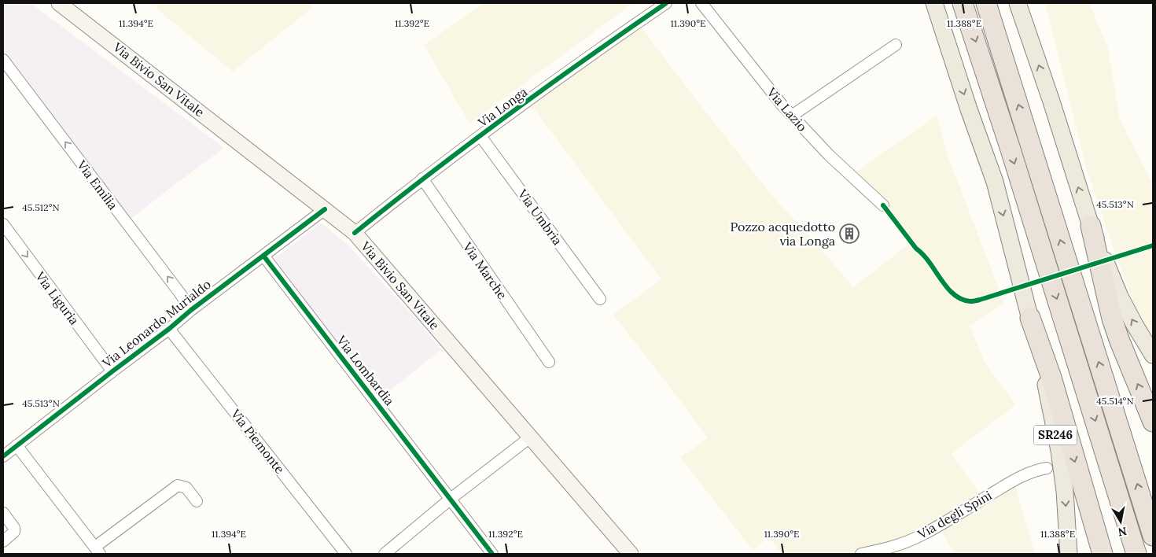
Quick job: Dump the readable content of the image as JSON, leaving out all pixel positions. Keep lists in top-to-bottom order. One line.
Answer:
{"streets":{"main road":["Via Bivio San Vitale","SR246"],"street":["Via Longa","Via Lazio","Via Emilia","Via Umbria","Via Marche","Via Liguria","Via Leonardo Murialdo","Via Lombardia","Via Piemonte","Via degli Spini"]},"crossings":[["Via Bivio San Vitale","Via Longa"],["Via Bivio San Vitale","Via Leonardo Murialdo"],["Via Longa","Via Umbria"],["Via Longa","Via Marche"],["Via Emilia","Via Leonardo Murialdo"],["Via Liguria","Via Leonardo Murialdo"],["Via Leonardo Murialdo","Via Lombardia"],["Via Leonardo Murialdo","Via Piemonte"]],"one_way":["Via Emilia","Via Liguria"],"places":{"building":["Pozzo acquedotto via Longa"]},"north":"bottom","coordinates":["11.394°E","11.392°E","11.390°E","11.388°E","45.513°N","45.512°N","45.514°N"]}
